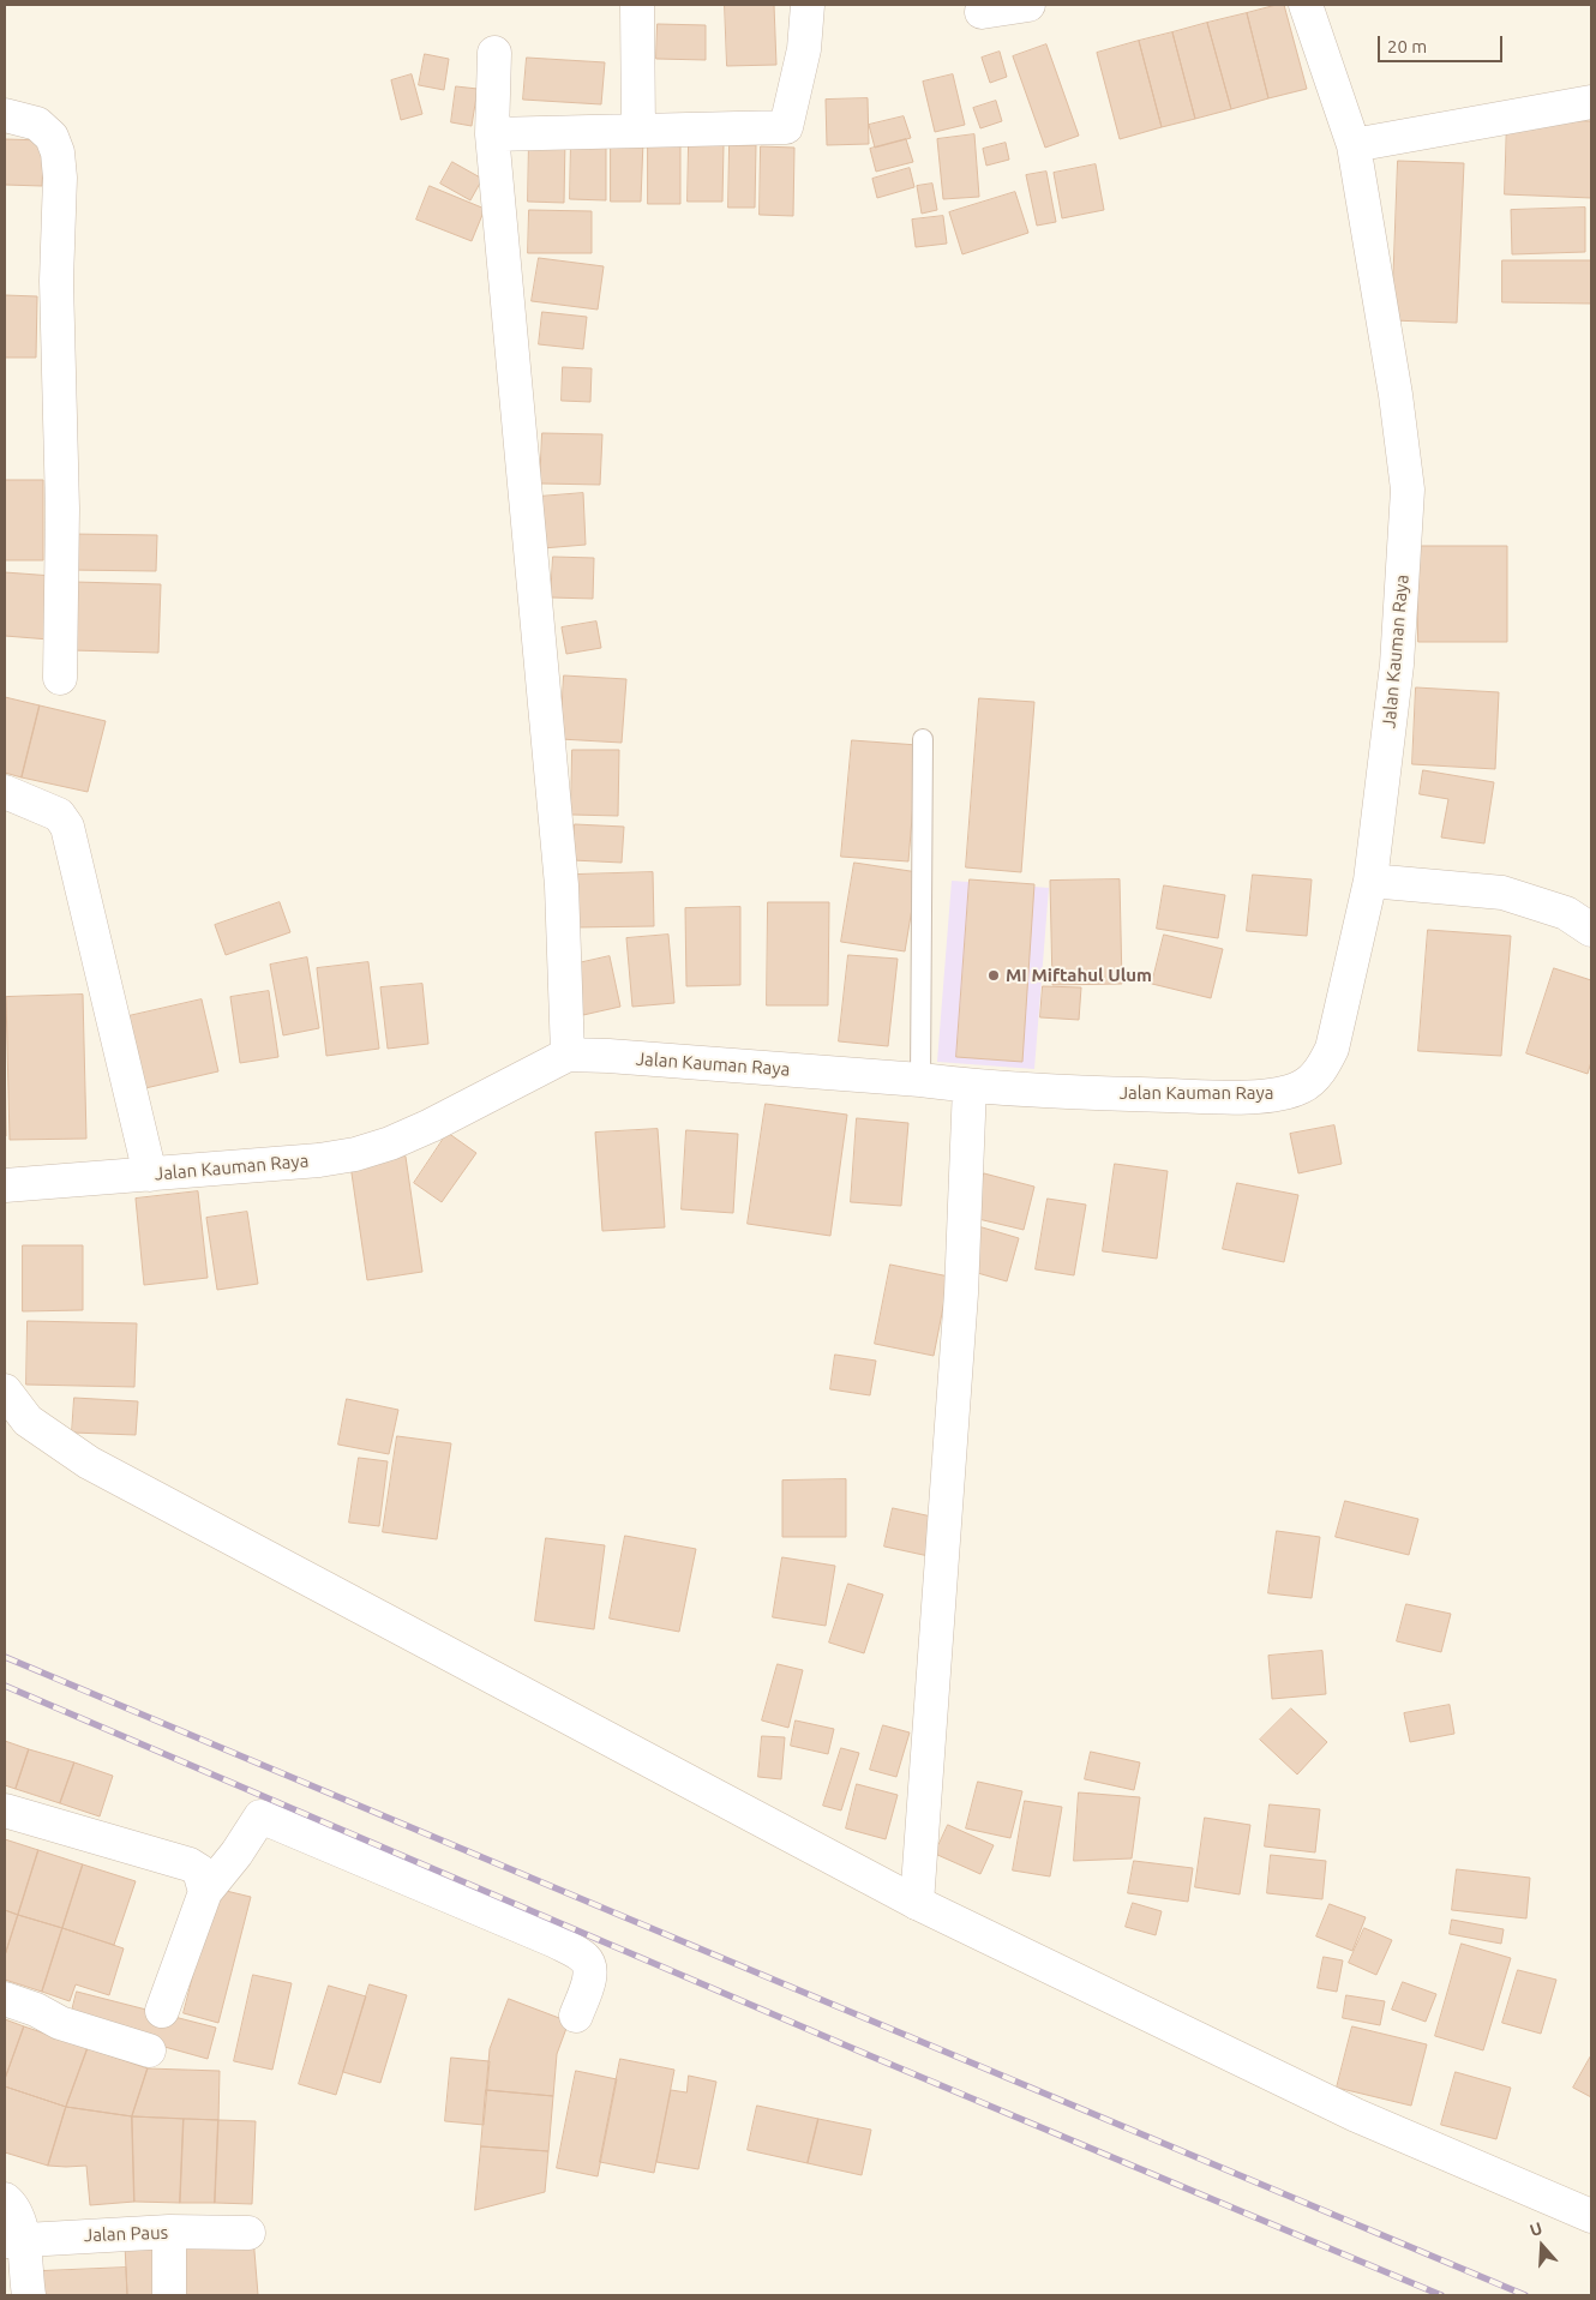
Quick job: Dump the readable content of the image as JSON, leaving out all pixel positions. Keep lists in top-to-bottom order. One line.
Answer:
{"streets":{"street":["Jalan Kauman Raya","Jalan Paus"]},"places":["MI Miftahul Ulum"],"scale_bar":"20 m","north":"top"}
